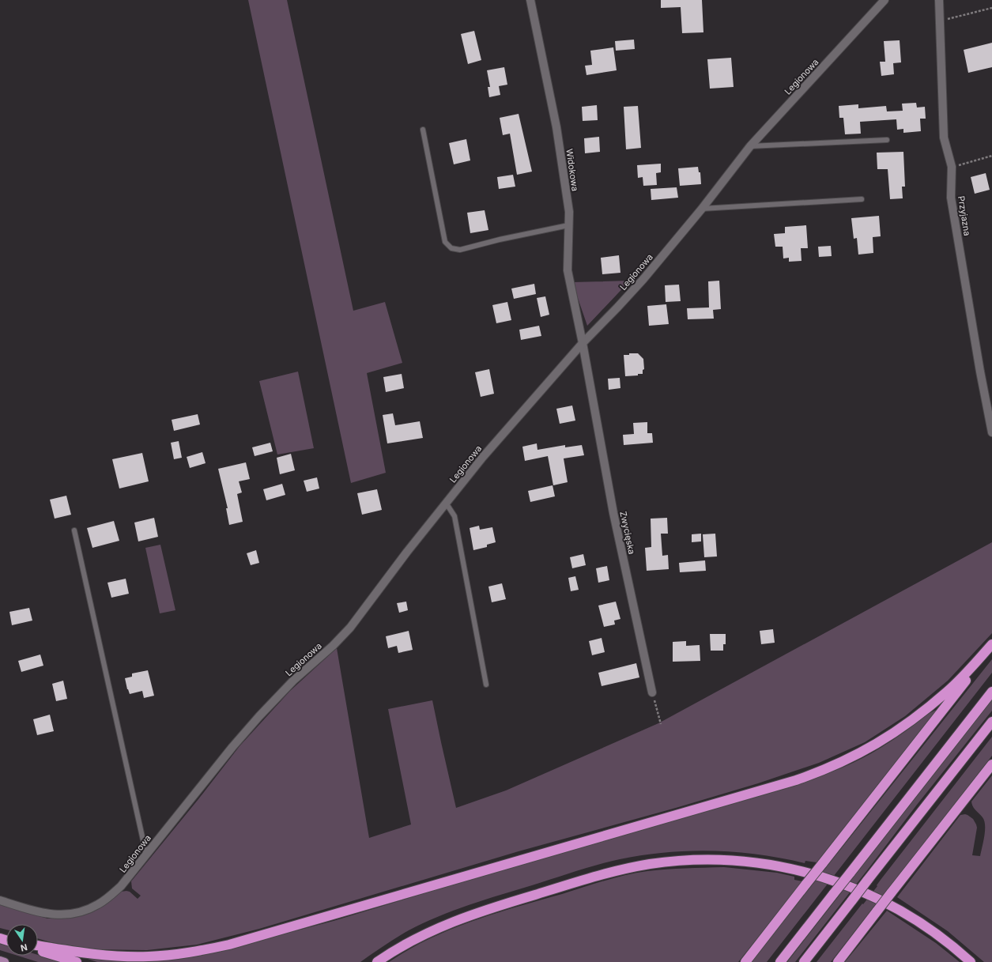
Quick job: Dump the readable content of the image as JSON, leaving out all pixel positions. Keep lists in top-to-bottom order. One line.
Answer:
{"streets":{"street":["Legionowa","Widokowa","Przyjazna","Zwycięska"]},"crossings":[["Legionowa","Widokowa"],["Legionowa","Zwycięska"],["Widokowa","Zwycięska"]],"north":"bottom"}
